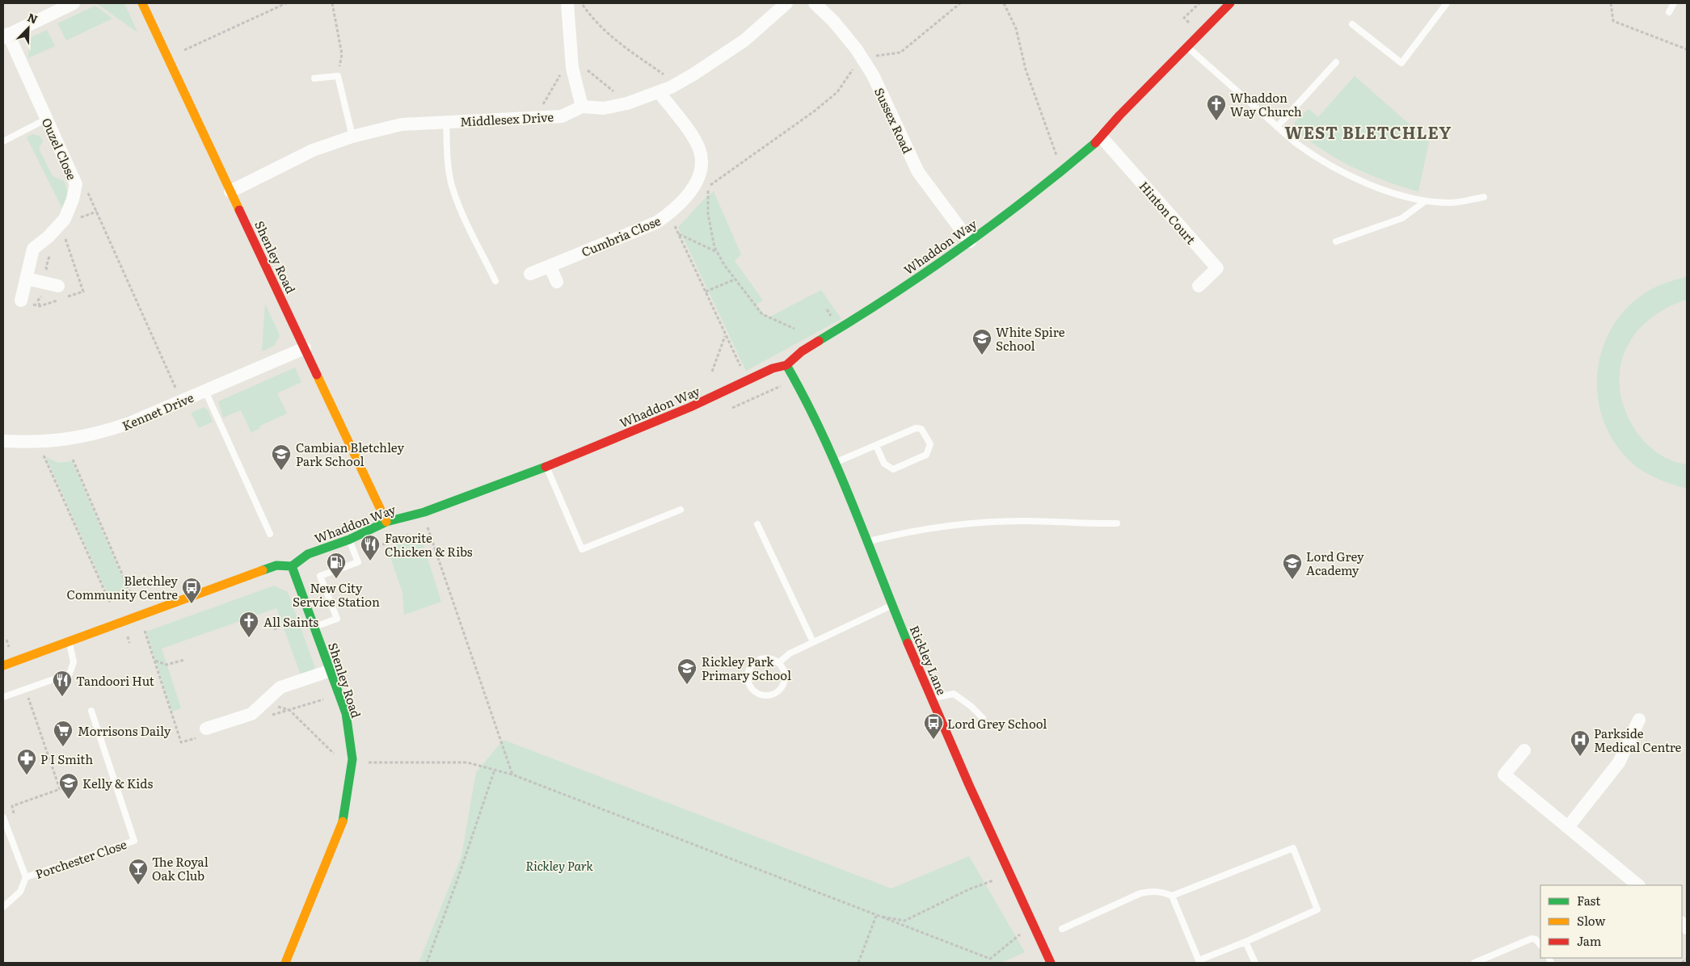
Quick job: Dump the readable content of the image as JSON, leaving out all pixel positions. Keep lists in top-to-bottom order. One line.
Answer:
{"streets":{"street":["Middlesex Drive","Sussex Road","Ouzel Close","Hinton Court","Cumbria Close","Whaddon Way","Shenley Road","Kennet Drive","Rickley Lane"],"lane":["Porchester Close"]},"crossings":[["Middlesex Drive","Cumbria Close"],["Middlesex Drive","Shenley Road"],["Sussex Road","Whaddon Way"],["Hinton Court","Whaddon Way"],["Whaddon Way","Shenley Road"],["Whaddon Way","Rickley Lane"],["Shenley Road","Kennet Drive"]],"districts":["WEST BLETCHLEY"],"parks":["Rickley Park"],"places":{"church":["Whaddon Way Church","All Saints"],"school or university":["White Spire School","Cambian Bletchley Park School","Lord Grey Academy","Rickley Park Primary School","Kelly & Kids"],"restaurant":["Favorite Chicken & Ribs","Tandoori Hut"],"fuel station":["New City Service Station"],"bus stop":["Bletchley Community Centre","Lord Grey School"],"supermarket":["Morrisons Daily"],"hospital":["Parkside Medical Centre"],"pharmacy":["P I Smith"],"bar":["The Royal Oak Club"]},"legend":["Fast","Slow","Jam"],"north":"top right"}
